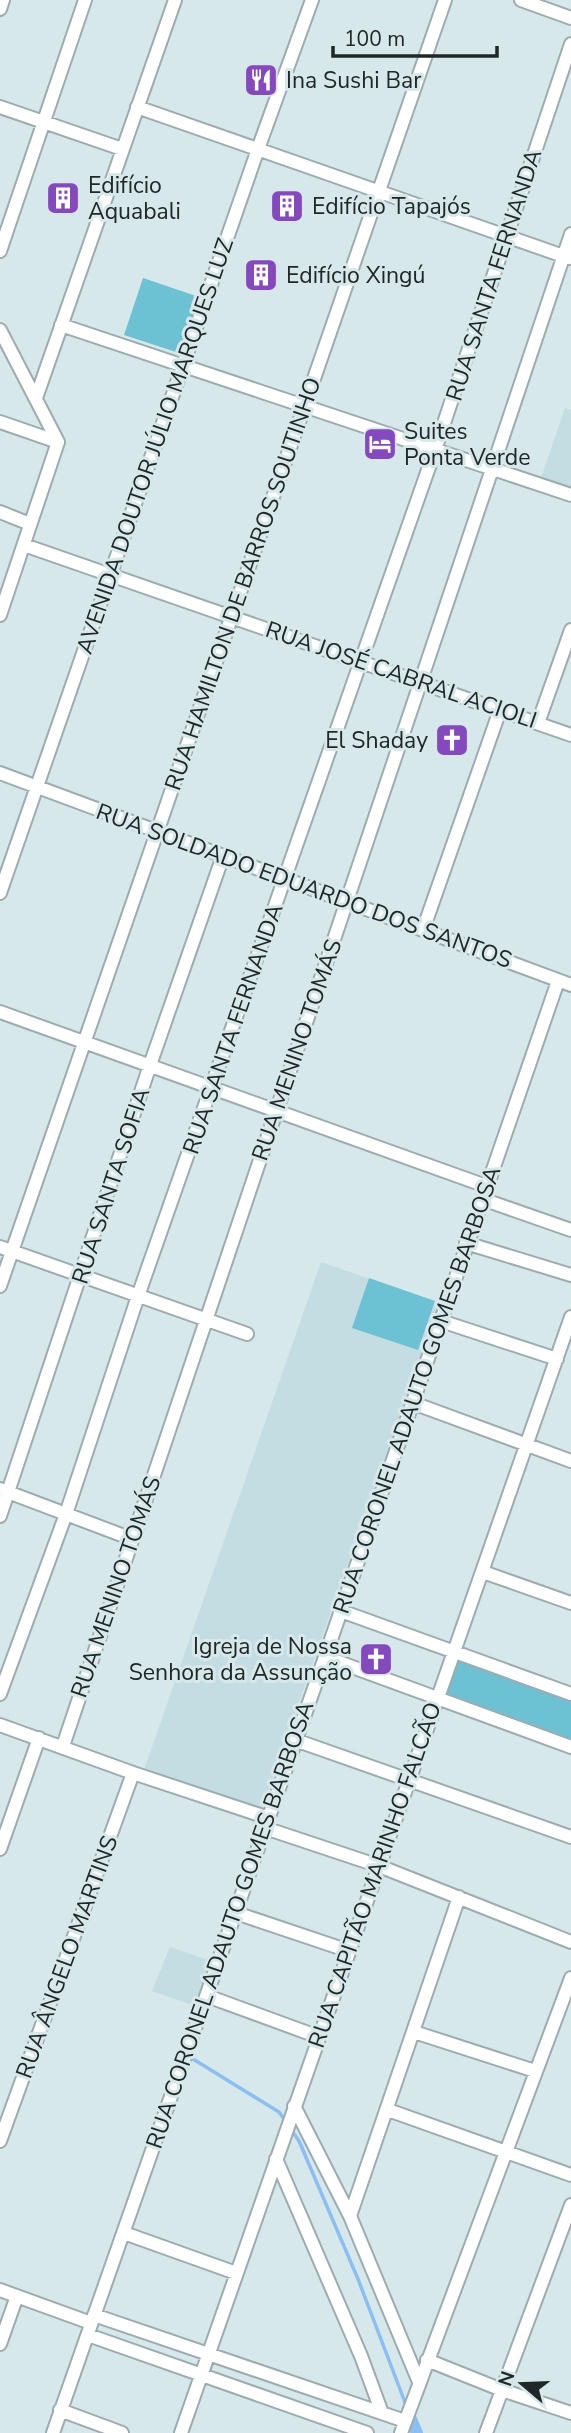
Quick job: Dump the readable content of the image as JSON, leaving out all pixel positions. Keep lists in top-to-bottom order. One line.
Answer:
{"streets":{"street":["RUA SANTA FERNANDA","AVENIDA DOUTOR JÚLIO MARQUES LUZ","RUA HAMILTON DE BARROS SOUTINHO","RUA JOSÉ CABRAL ACIOLI","RUA SOLDADO EDUARDO DOS SANTOS","RUA MENINO TOMÁS","RUA SANTA SOFIA","RUA CORONEL ADAUTO GOMES BARBOSA","RUA CAPITÃO MARINHO FALCÃO","RUA ÂNGELO MARTINS"]},"crossings":[["RUA SANTA FERNANDA","RUA JOSÉ CABRAL ACIOLI"],["RUA SANTA FERNANDA","RUA SOLDADO EDUARDO DOS SANTOS"],["AVENIDA DOUTOR JÚLIO MARQUES LUZ","RUA JOSÉ CABRAL ACIOLI"],["AVENIDA DOUTOR JÚLIO MARQUES LUZ","RUA SOLDADO EDUARDO DOS SANTOS"],["RUA HAMILTON DE BARROS SOUTINHO","RUA JOSÉ CABRAL ACIOLI"],["RUA HAMILTON DE BARROS SOUTINHO","RUA SOLDADO EDUARDO DOS SANTOS"],["RUA JOSÉ CABRAL ACIOLI","RUA MENINO TOMÁS"],["RUA SOLDADO EDUARDO DOS SANTOS","RUA MENINO TOMÁS"],["RUA SOLDADO EDUARDO DOS SANTOS","RUA SANTA SOFIA"],["RUA SOLDADO EDUARDO DOS SANTOS","RUA CORONEL ADAUTO GOMES BARBOSA"]],"places":{"restaurant":["Ina Sushi Bar"],"building":["Edifício Aquabali","Edifício Tapajós","Edifício Xingú"],"hotel":["Suites Ponta Verde"],"church":["El Shaday","Igreja de Nossa Senhora da Assunção"]},"scale_bar":"100 m","north":"left"}
